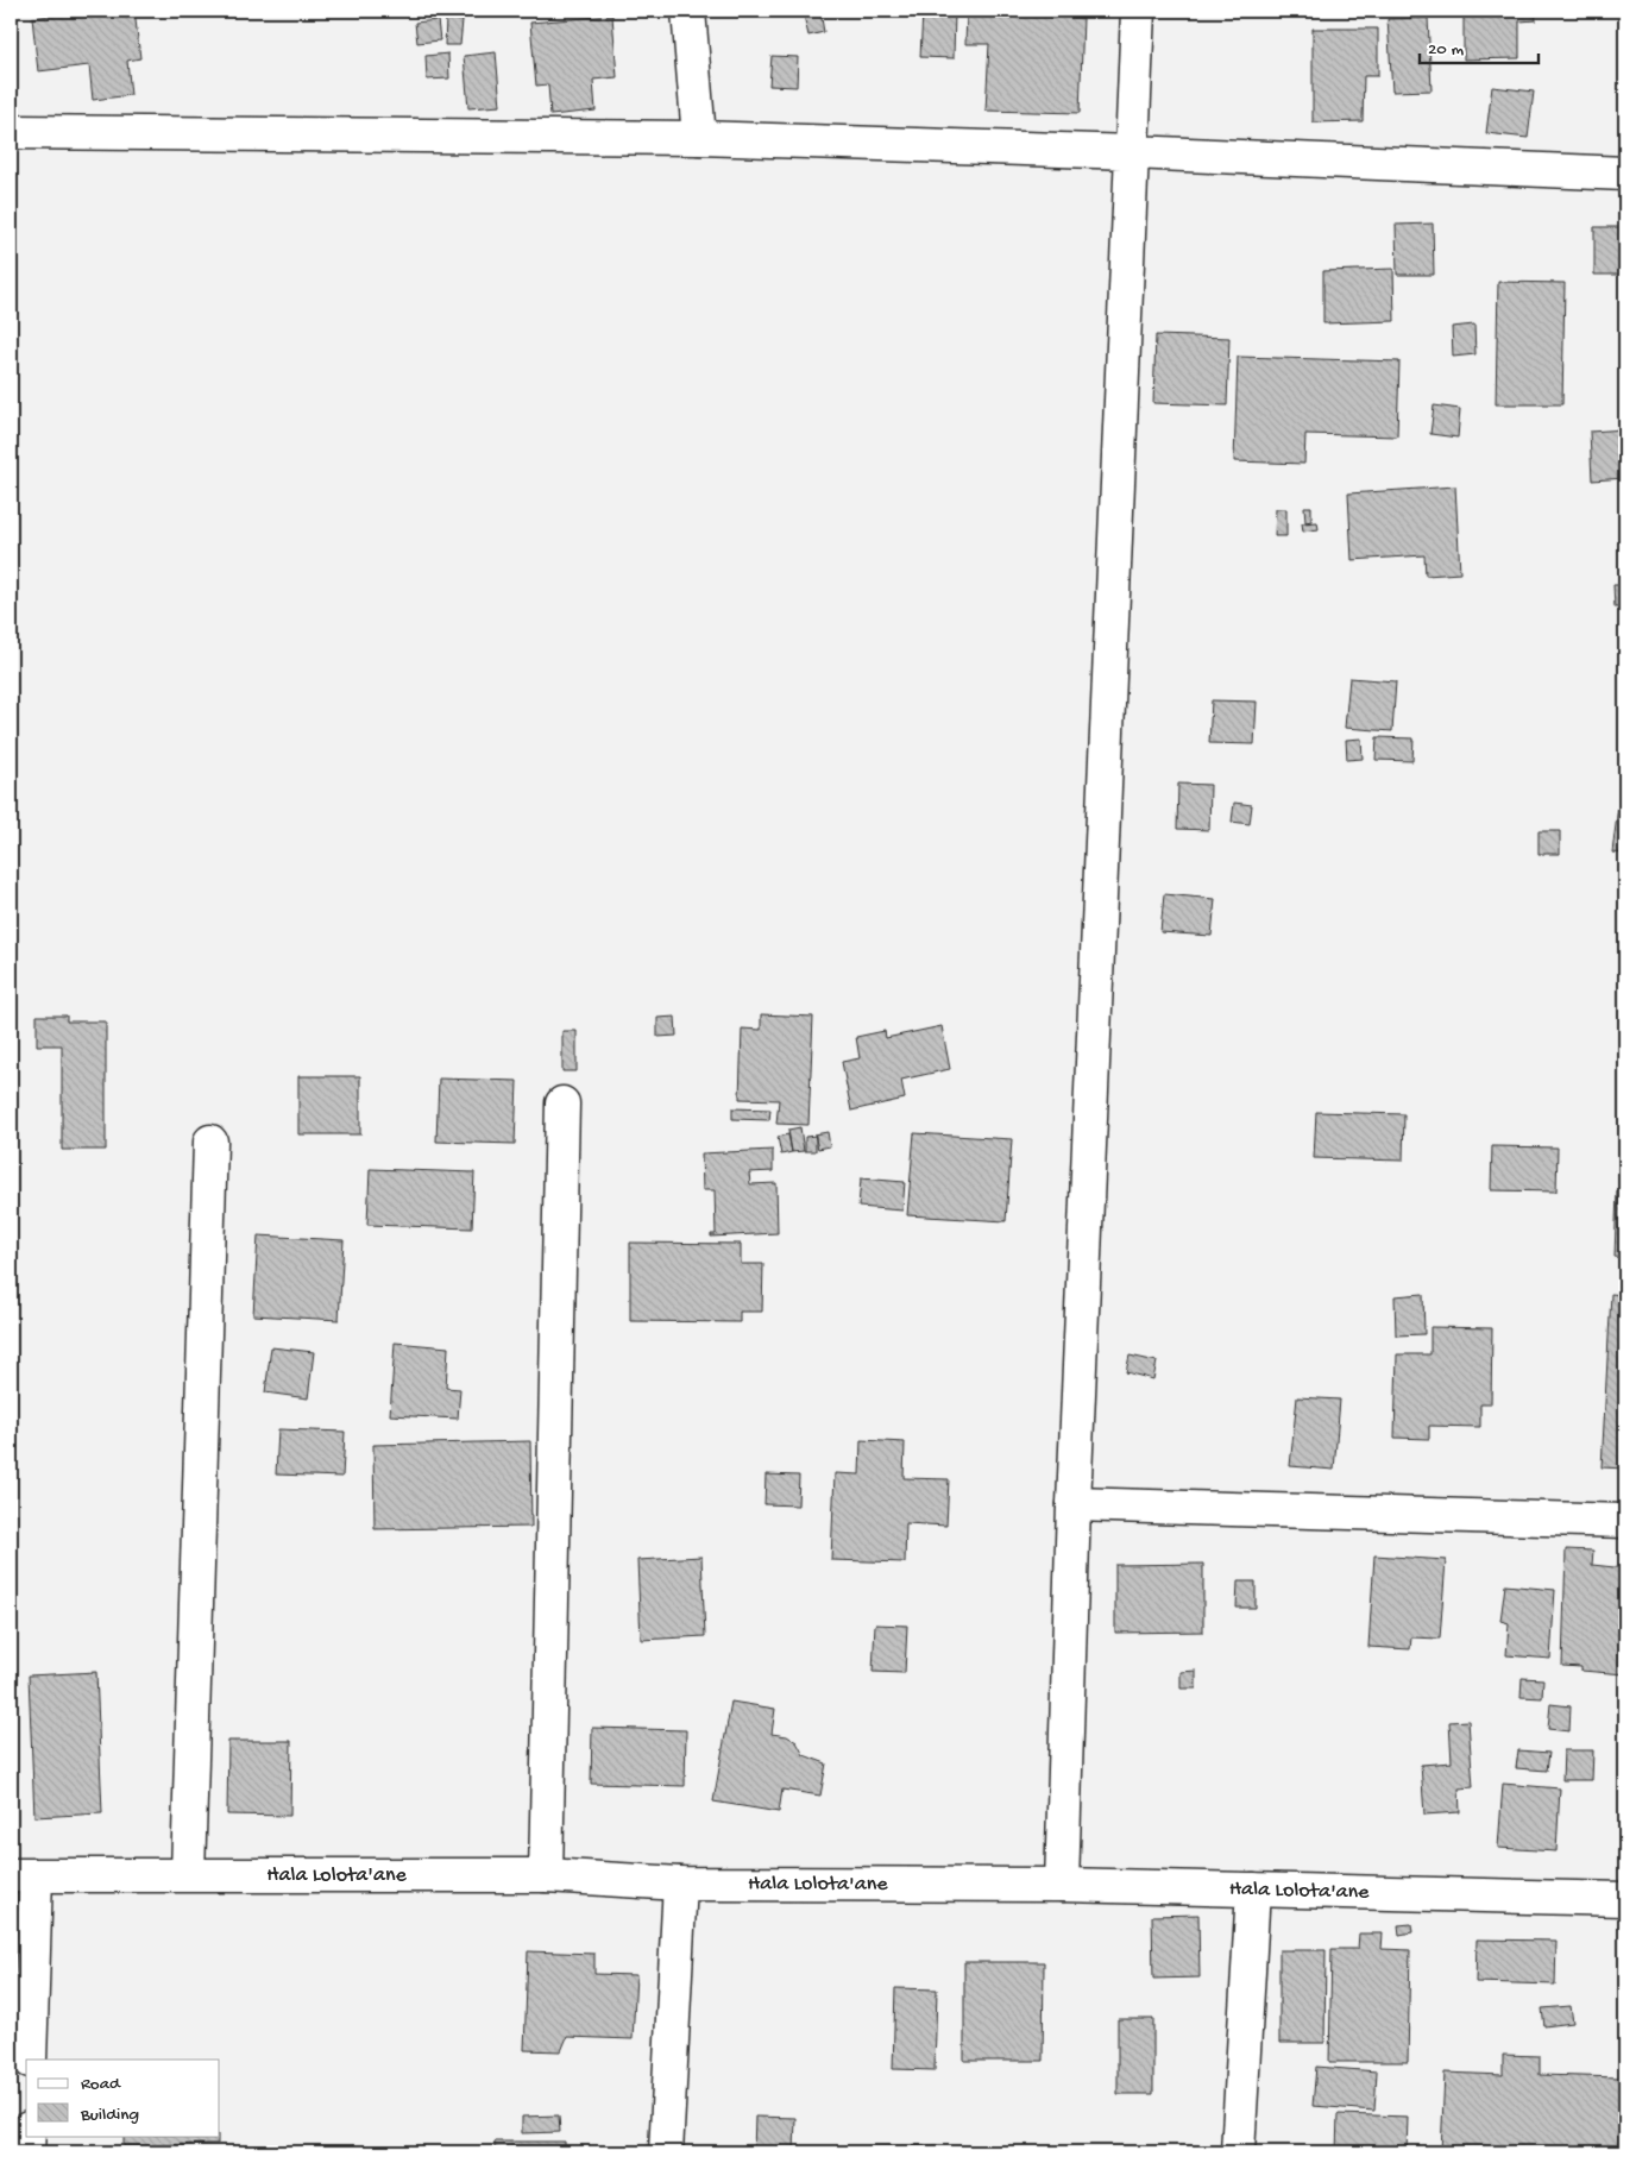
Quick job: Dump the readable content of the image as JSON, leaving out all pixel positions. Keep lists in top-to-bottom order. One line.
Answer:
{"streets":{"street":["Hala Lolota'ane"]},"legend":["Road","Building"],"scale_bar":"20 m"}
